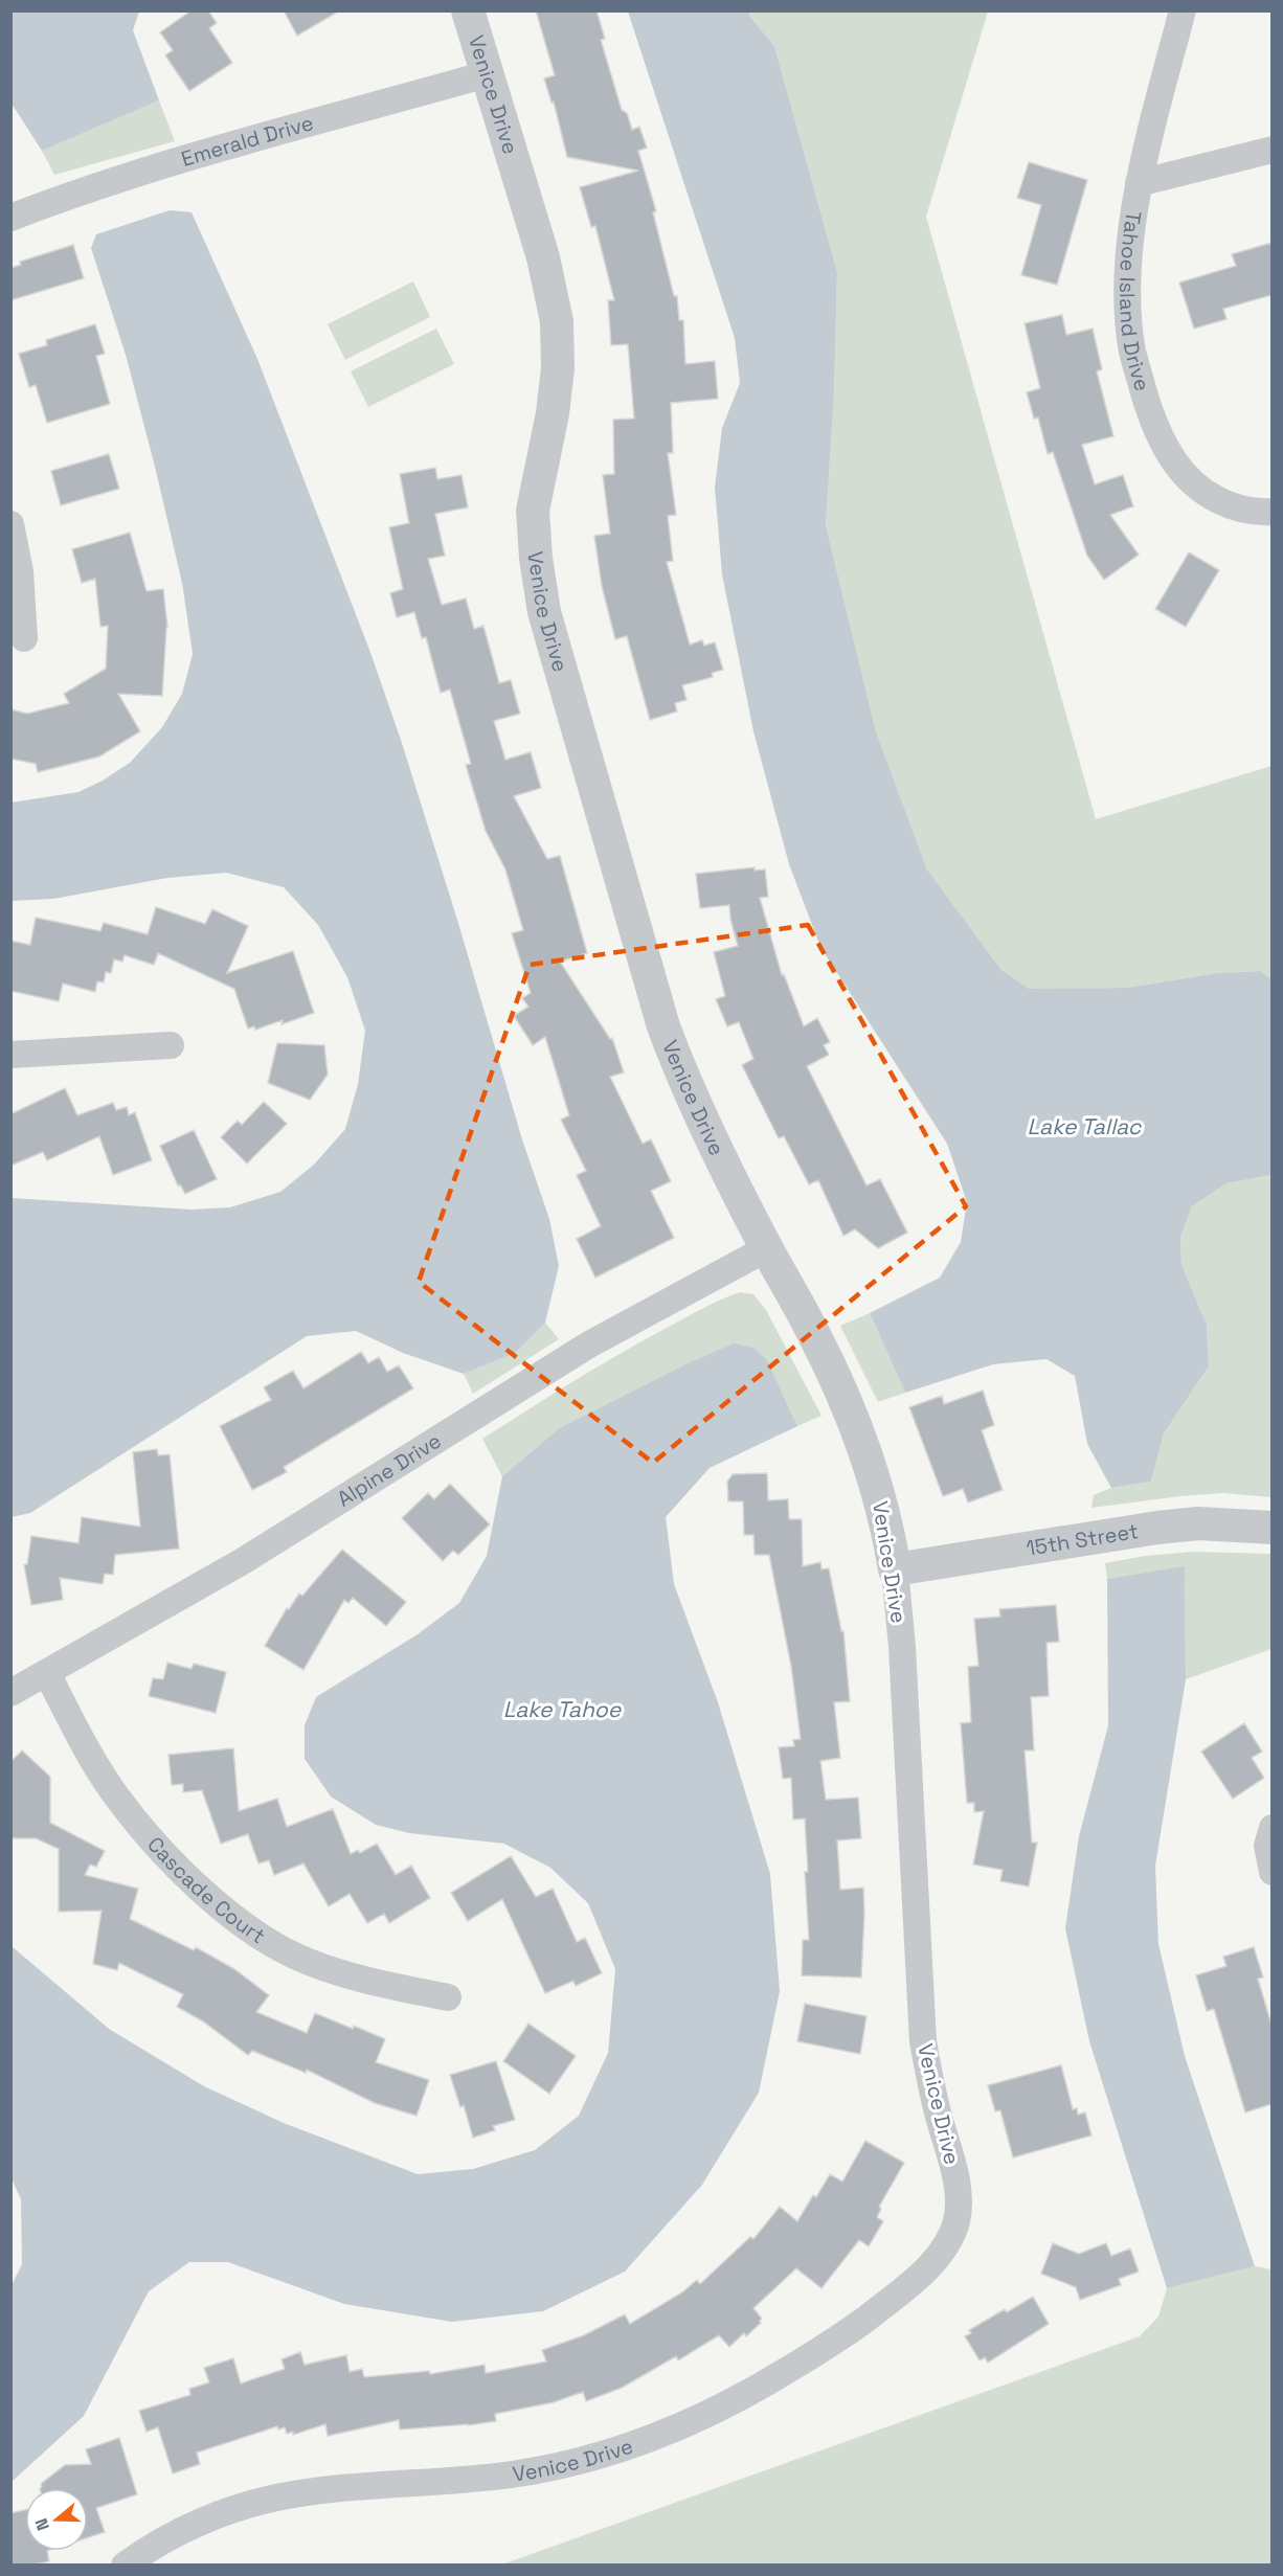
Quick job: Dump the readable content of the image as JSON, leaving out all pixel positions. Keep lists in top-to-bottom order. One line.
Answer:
{"streets":{"street":["Venice Drive","Emerald Drive","Tahoe Island Drive","Alpine Drive","15th Street","Cascade Court"]},"crossings":[["Venice Drive","Emerald Drive"],["Venice Drive","Alpine Drive"],["Venice Drive","15th Street"],["Alpine Drive","Cascade Court"]],"water":["Lake Tallac","Lake Tahoe"],"north":"left"}
